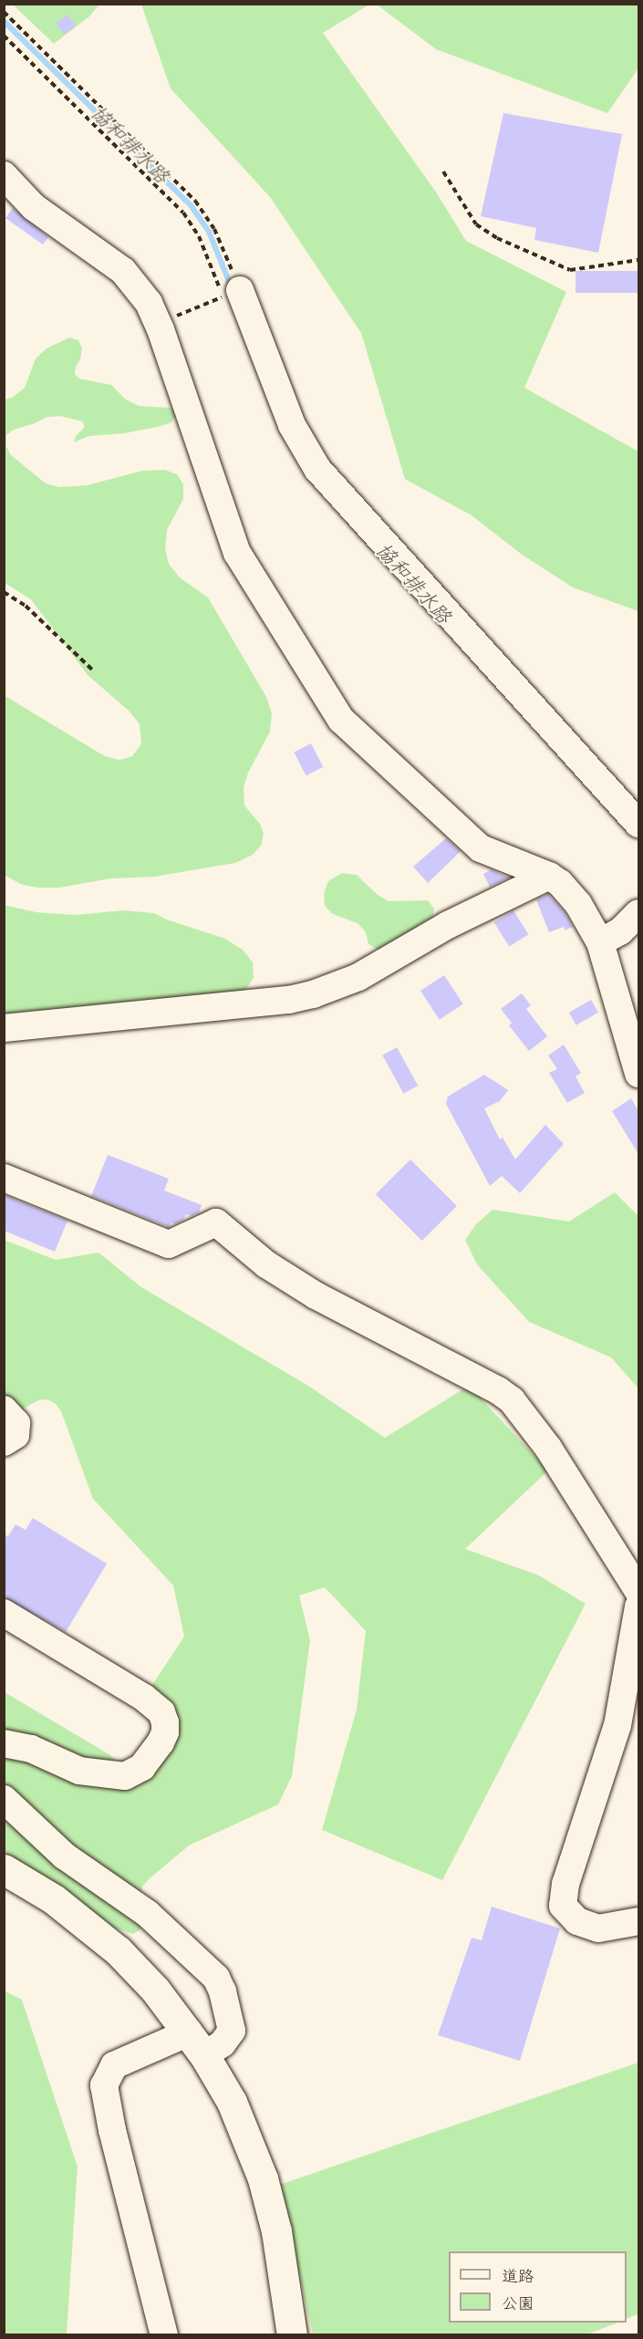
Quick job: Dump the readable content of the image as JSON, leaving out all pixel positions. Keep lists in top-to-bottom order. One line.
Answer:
{"water":["協和排水路"],"legend":["道路","公園"]}
